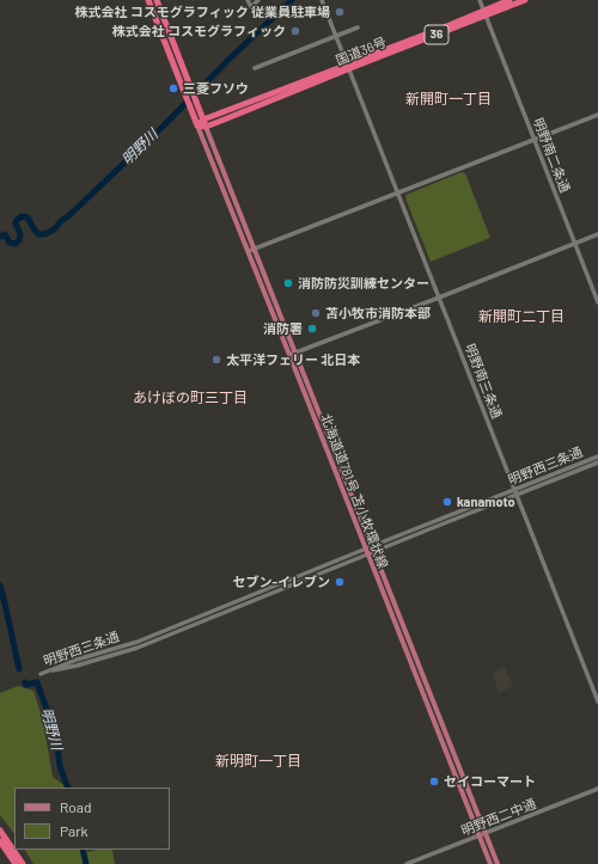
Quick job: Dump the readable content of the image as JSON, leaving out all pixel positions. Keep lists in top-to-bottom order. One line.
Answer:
{"streets":{"highway":["36","国道36号"],"main road":["北海道道781号 苫小牧環状線"],"street":["明野南二条通","明野南三条通","明野西三条通","明野西二中通"]},"crossings":[["36","国道36号"],["36","北海道道781号 苫小牧環状線"],["国道36号","明野南二条通"],["国道36号","明野南三条通"],["国道36号","北海道道781号 苫小牧環状線"],["明野南三条通","明野西三条通"],["明野西三条通","北海道道781号 苫小牧環状線"],["北海道道781号 苫小牧環状線","明野西二中通"]],"districts":["新開町一丁目","新開町二丁目","あけぼの町三丁目","新明町一丁目"],"water":["明野川"],"places":["株式会社 コスモグラフィック 従業員駐車場","株式会社 コスモグラフィック","三菱フソウ","消防防災訓練センター","苫小牧市消防本部","消防署","太平洋フェリー 北日本","kanamoto","セブン-イレブン","セイコーマート"],"legend":["Road","Park"]}
